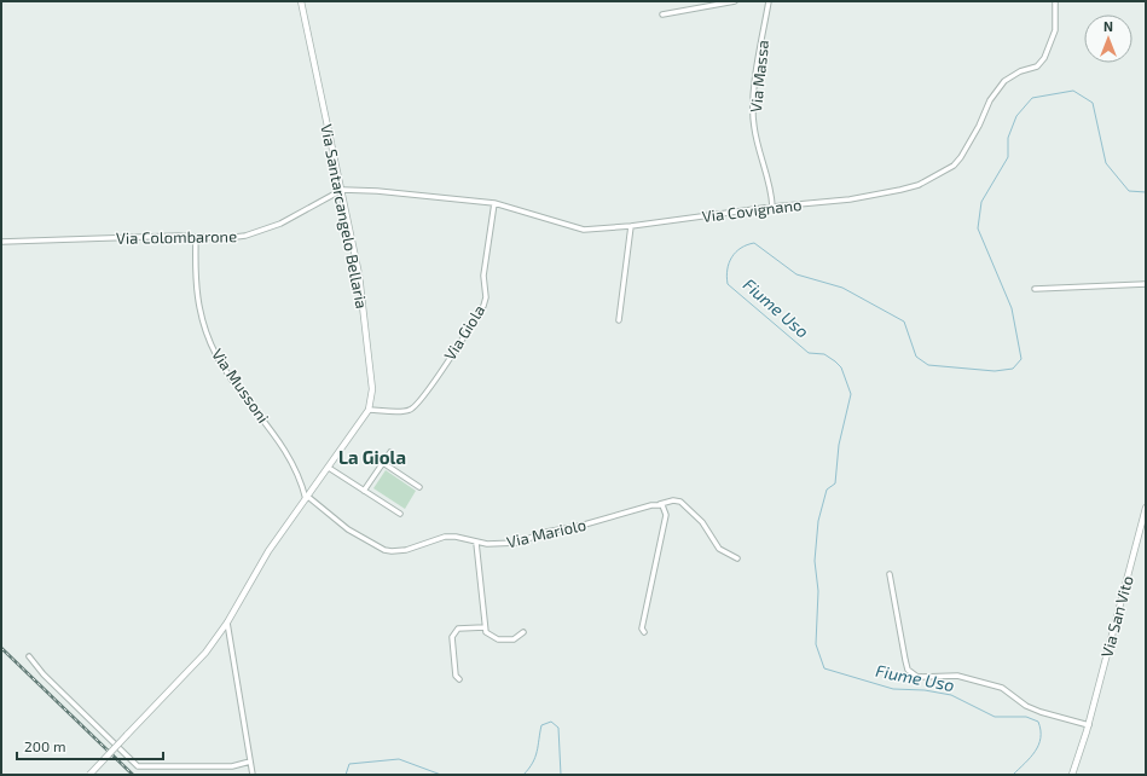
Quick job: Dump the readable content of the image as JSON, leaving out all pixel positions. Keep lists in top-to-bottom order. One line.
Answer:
{"streets":{"street":["Via Massa","Via Covignano","Via Santarcangelo Bellaria","Via Colombarone","Via Giola","Via Mussoni","Via Mariolo","Via San Vito"]},"crossings":[["Via Massa","Via Covignano"],["Via Covignano","Via Santarcangelo Bellaria"],["Via Covignano","Via Colombarone"],["Via Covignano","Via Giola"],["Via Santarcangelo Bellaria","Via Colombarone"],["Via Santarcangelo Bellaria","Via Giola"],["Via Santarcangelo Bellaria","Via Mussoni"],["Via Santarcangelo Bellaria","Via Mariolo"],["Via Colombarone","Via Mussoni"],["Via Mussoni","Via Mariolo"]],"districts":["La Giola"],"water":["Fiume Uso"],"scale_bar":"200 m","north":"top"}
